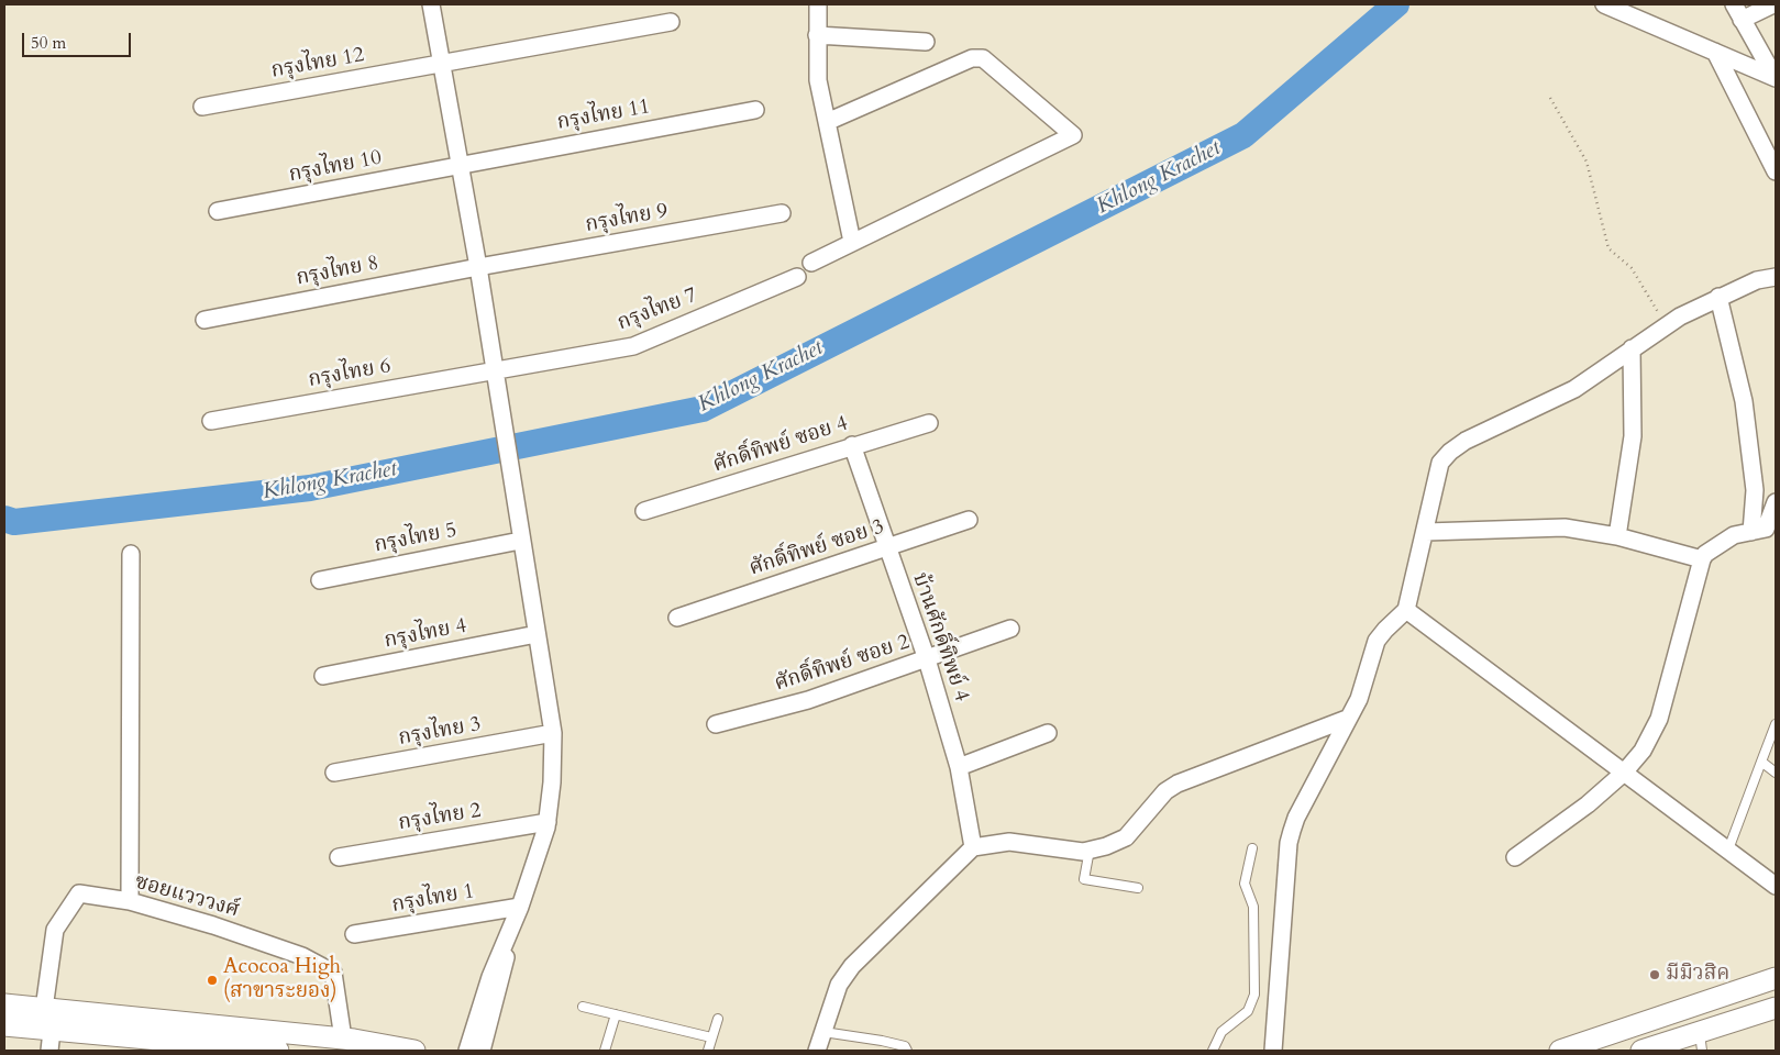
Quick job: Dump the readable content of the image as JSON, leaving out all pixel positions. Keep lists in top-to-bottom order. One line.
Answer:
{"streets":{"street":["กรุงไทย 12","กรุงไทย 11","กรุงไทย 10","กรุงไทย 9","กรุงไทย 8","กรุงไทย 7","กรุงไทย 6","ศักดิ์ทิพย์ ซอย 4","กรุงไทย 5","ศักดิ์ทิพย์ ซอย 3","กรุงไทย 4","บ้านศักดิ์ทิพย์ 4","ศักดิ์ทิพย์ ซอย 2","กรุงไทย 3","กรุงไทย 2","ซอยแวววงศ์","กรุงไทย 1"]},"crossings":[["กรุงไทย 11","กรุงไทย 10"],["กรุงไทย 9","กรุงไทย 8"],["กรุงไทย 7","กรุงไทย 6"],["ศักดิ์ทิพย์ ซอย 4","บ้านศักดิ์ทิพย์ 4"],["ศักดิ์ทิพย์ ซอย 3","บ้านศักดิ์ทิพย์ 4"],["บ้านศักดิ์ทิพย์ 4","ศักดิ์ทิพย์ ซอย 2"]],"water":["Khlong Krachet"],"places":["มีมิวสิค","Acocoa High (สาขาระยอง)"],"scale_bar":"50 m"}
